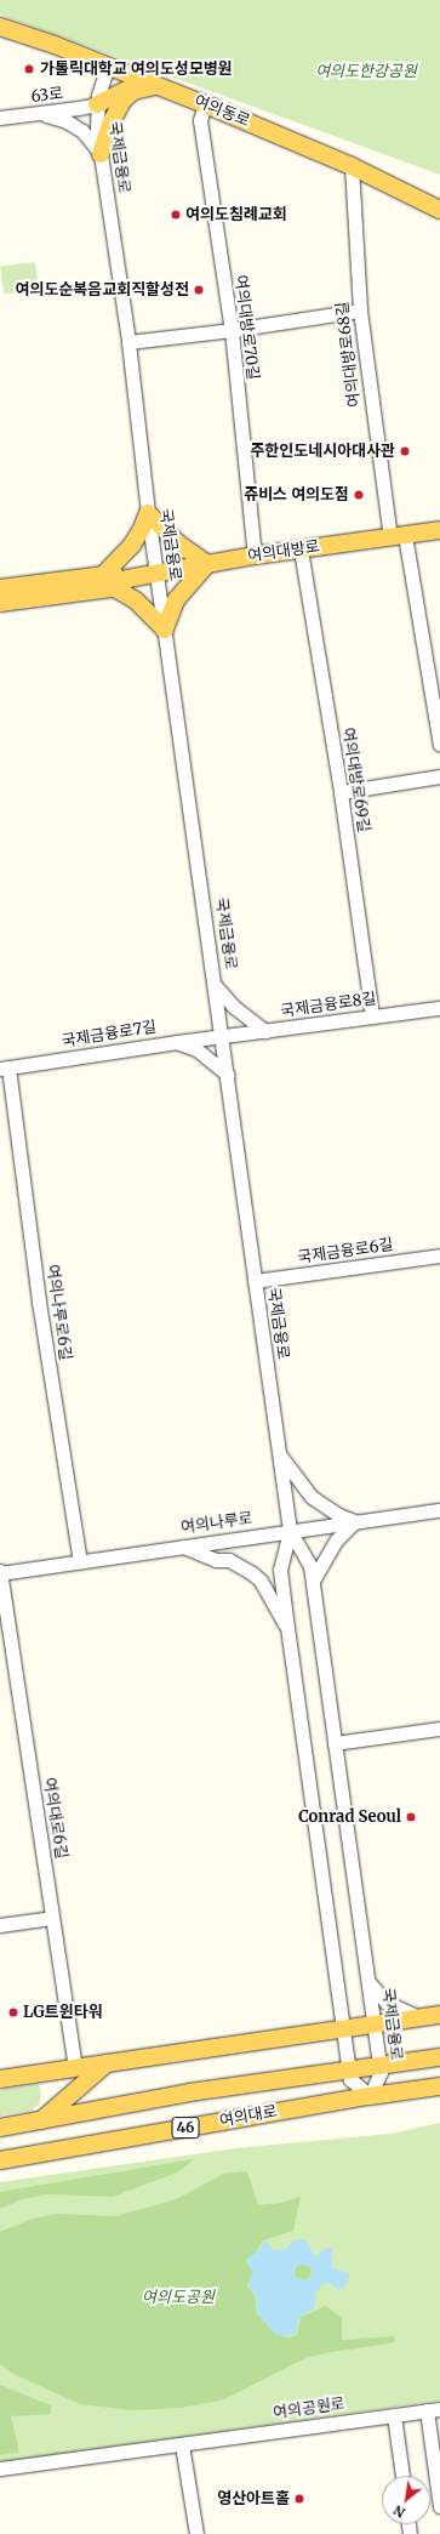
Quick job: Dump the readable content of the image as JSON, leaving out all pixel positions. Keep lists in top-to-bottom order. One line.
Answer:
{"streets":{"main road":["여의동로","여의대방로","여의대로","46"],"street":["63로","국제금융로","여의대방로70길","여의대방로68길","여의대방로69길","국제금융로8길","국제금융로7길","국제금융로6길","여의나루로6길","여의나루로","여의대로6길","여의공원로"]},"crossings":[["63로","국제금융로"],["여의동로","국제금융로"],["여의동로","여의대방로70길"],["여의동로","여의대방로68길"],["국제금융로","여의대방로"],["국제금융로","국제금융로8길"],["국제금융로","국제금융로7길"],["국제금융로","국제금융로6길"],["국제금융로","여의나루로"],["국제금융로","여의대로"],["여의대방로70길","여의대방로"],["여의대방로68길","여의대방로"],["여의대방로","여의대방로69길"],["여의대방로69길","국제금융로8길"],["국제금융로8길","국제금융로7길"],["국제금융로7길","여의나루로6길"],["여의나루로6길","여의나루로"],["여의나루로","여의대로6길"]],"parks":["여의도한강공원","여의도공원"],"places":["가톨릭대학교 여의도성모병원","여의도침례교회","여의도순복음교회직할성전","주한인도네시아대사관","쥬비스 여의도점","Conrad Seoul","LG트윈타워","영산아트홀"],"north":"bottom left"}
